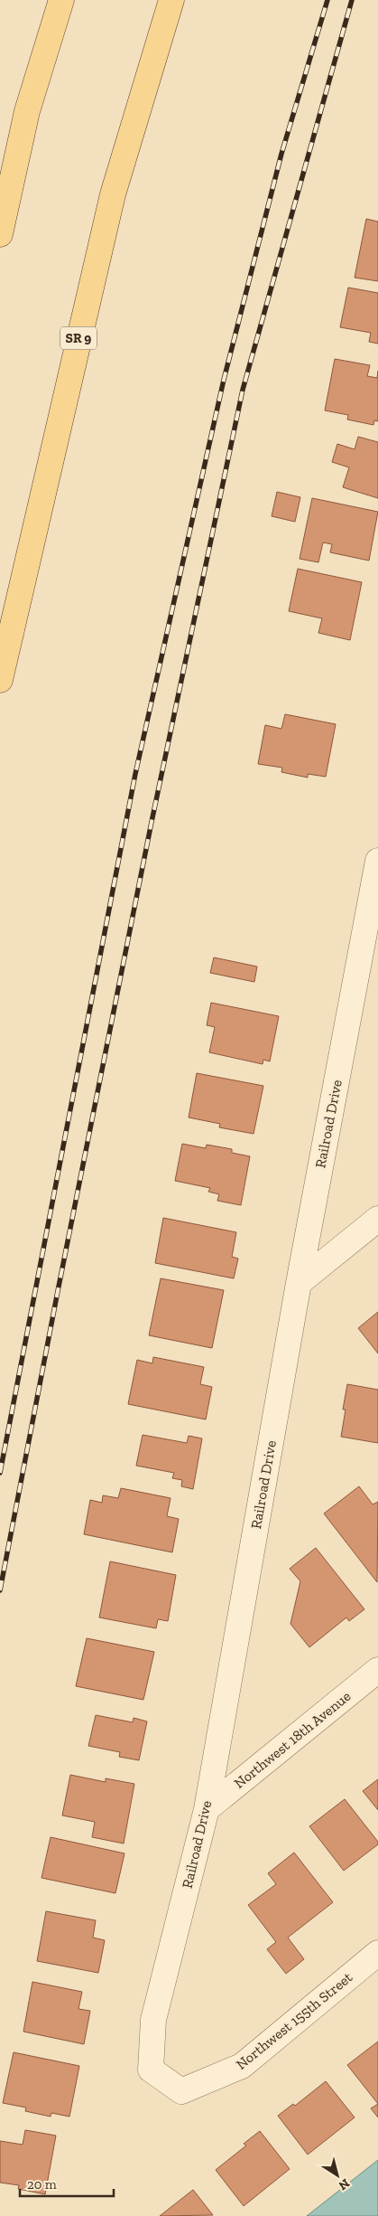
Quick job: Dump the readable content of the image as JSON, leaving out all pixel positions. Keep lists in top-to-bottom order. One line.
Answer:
{"streets":{"main road":["SR 9"],"street":["Railroad Drive","Northwest 18th Avenue","Northwest 155th Street"]},"crossings":[["Railroad Drive","Northwest 18th Avenue"],["Railroad Drive","Northwest 155th Street"]],"scale_bar":"20 m","north":"bottom right"}
